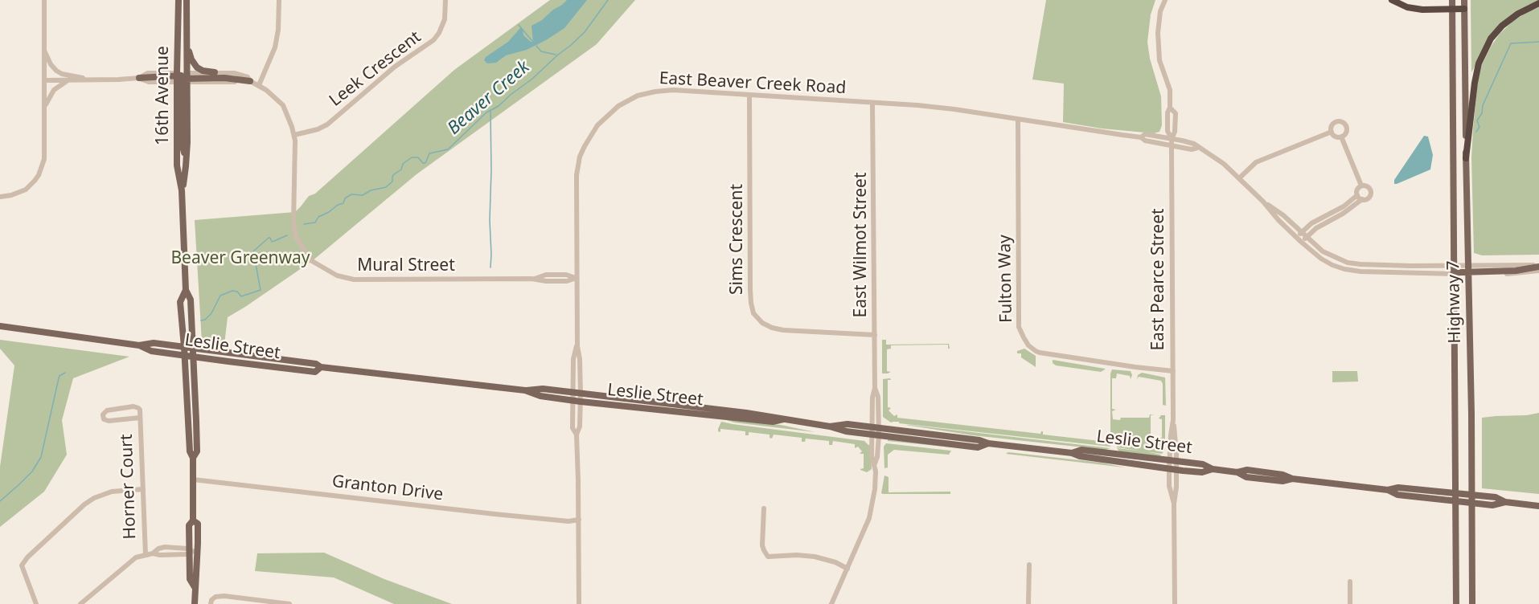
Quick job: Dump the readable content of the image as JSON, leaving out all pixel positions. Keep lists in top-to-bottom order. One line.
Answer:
{"streets":{"main road":["16th Avenue","Highway 7","Leslie Street"],"street":["Leek Crescent","East Beaver Creek Road","Sims Crescent","East Wilmot Street","Mural Street","Fulton Way","East Pearce Street","Horner Court","Granton Drive"]},"crossings":[["Leek Crescent","Mural Street"],["East Beaver Creek Road","Sims Crescent"],["East Beaver Creek Road","East Wilmot Street"],["East Beaver Creek Road","Mural Street"],["East Beaver Creek Road","Fulton Way"],["East Beaver Creek Road","East Pearce Street"],["East Beaver Creek Road","Highway 7"],["East Beaver Creek Road","Leslie Street"],["16th Avenue","Mural Street"],["16th Avenue","Leslie Street"],["16th Avenue","Granton Drive"],["Sims Crescent","East Wilmot Street"],["East Wilmot Street","Leslie Street"],["Fulton Way","East Pearce Street"],["East Pearce Street","Leslie Street"],["Highway 7","Leslie Street"]],"water":["Beaver Creek"],"parks":["Beaver Greenway"]}
